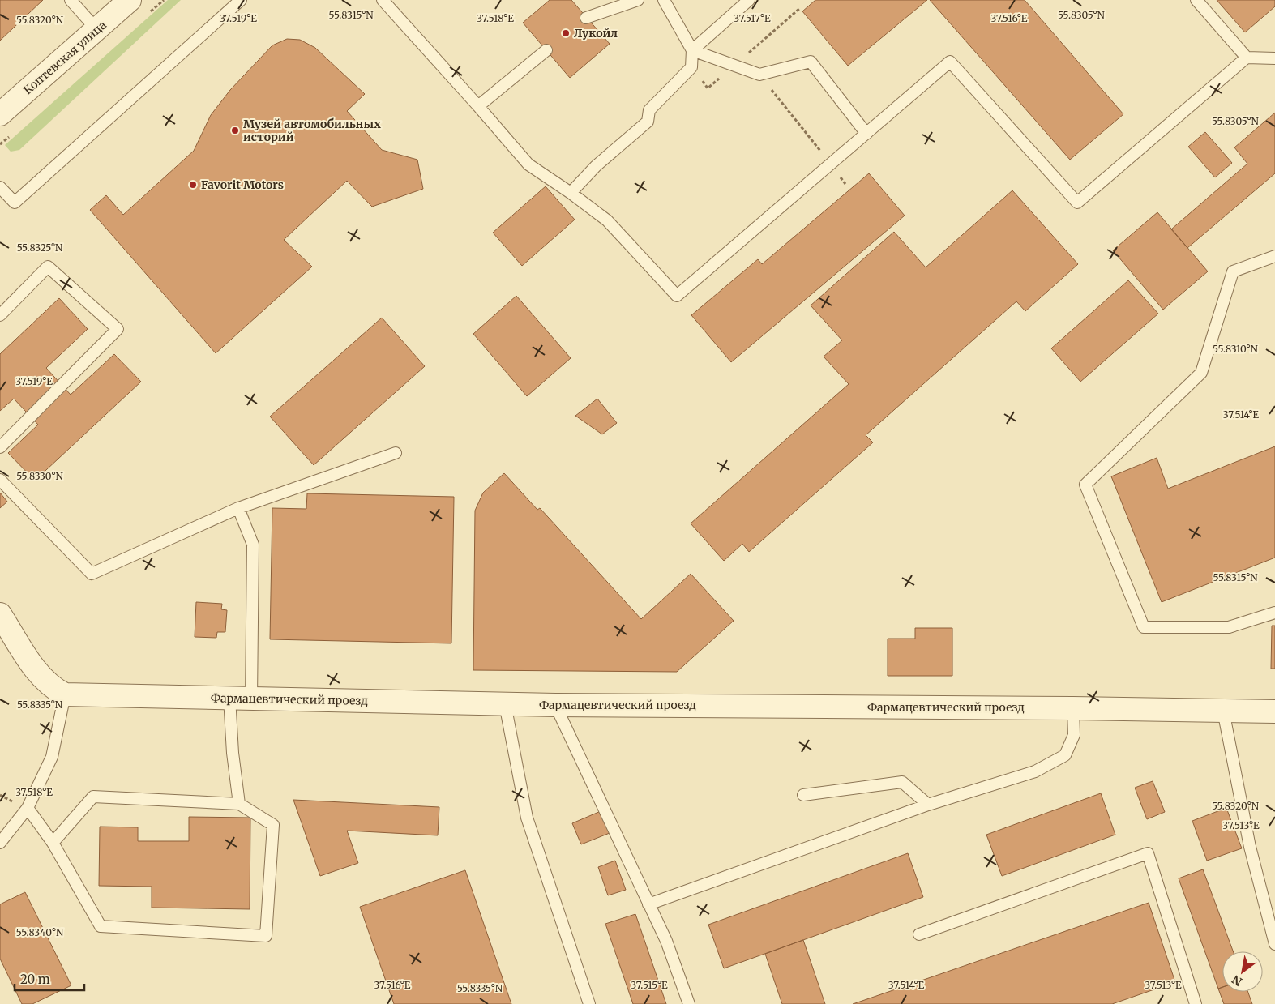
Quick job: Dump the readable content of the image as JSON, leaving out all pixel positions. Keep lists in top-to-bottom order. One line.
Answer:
{"streets":{"street":["Коптевская улица","Фармацевтический проезд"]},"places":["Лукойл","Музей автомобильных историй","Favorit Motors"],"scale_bar":"20 m","north":"bottom left","coordinates":["55.8315°N","55.8305°N","37.519°E","37.518°E","37.517°E","37.516°E","55.8320°N","55.8325°N","55.8310°N","37.514°E","55.8330°N","55.8335°N","37.513°E","55.8340°N","37.515°E"]}
